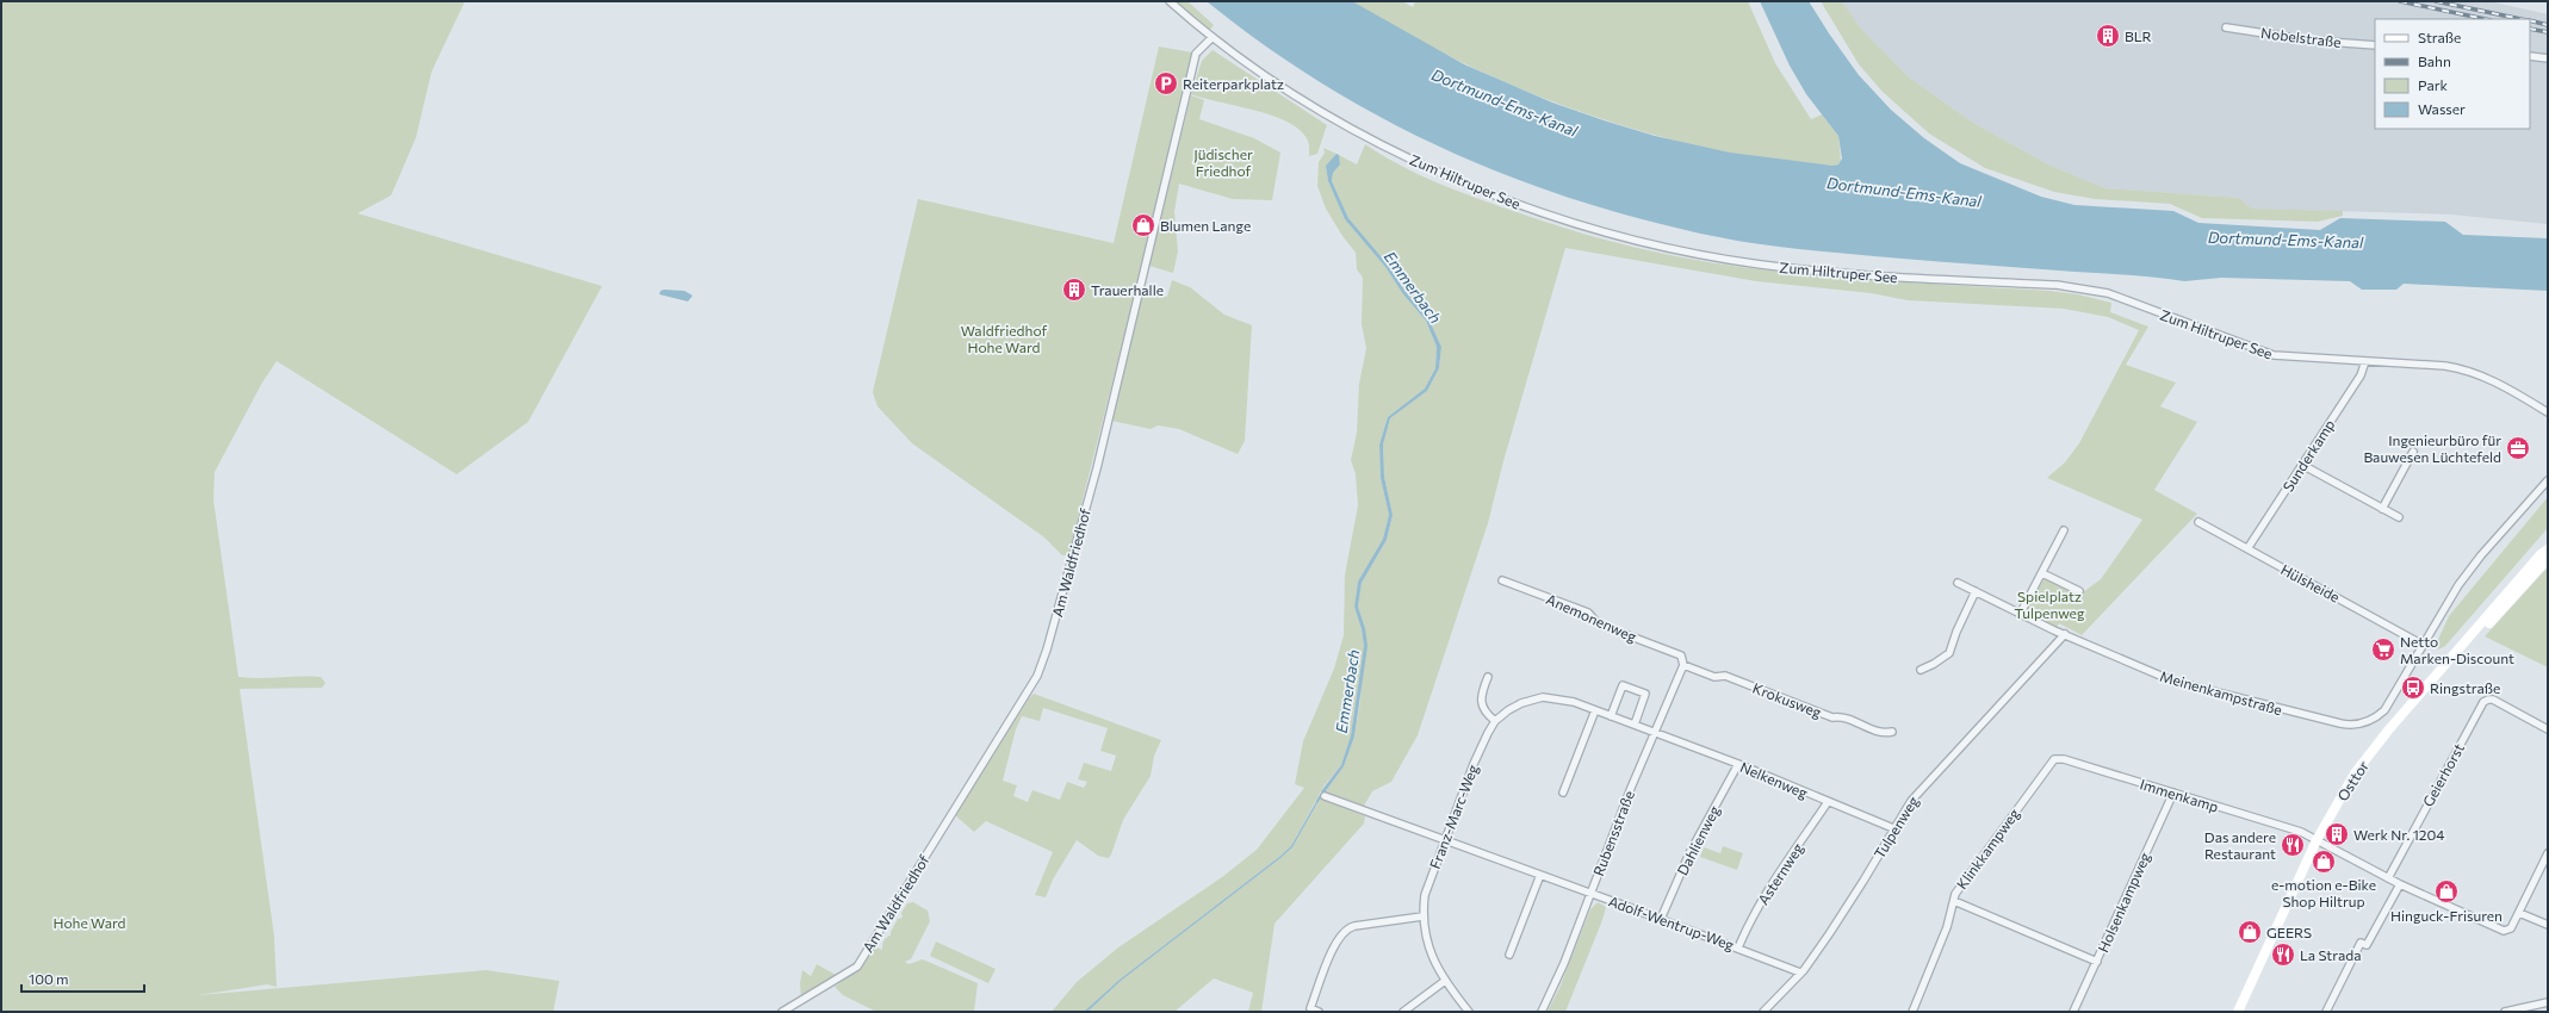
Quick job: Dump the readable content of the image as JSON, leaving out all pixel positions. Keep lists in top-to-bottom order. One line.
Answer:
{"streets":{"main road":["Osttor"],"street":["Nobelstraße","Zum Hiltruper See","Sunderkamp","Am Waldfriedhof","Hülsheide","Anemonenweg","Meinenkampstraße","Krokusweg","Geierhorst","Nelkenweg","Immenkamp","Franz-Marc-Weg","Tulpenweg","Rubensstraße","Dahlienweg","Klinkkampweg","Asternweg","Holsenkampweg","Adolf-Wentrup-Weg"]},"crossings":[["Zum Hiltruper See","Sunderkamp"],["Zum Hiltruper See","Am Waldfriedhof"],["Sunderkamp","Hülsheide"],["Hülsheide","Meinenkampstraße"],["Anemonenweg","Krokusweg"],["Anemonenweg","Rubensstraße"],["Meinenkampstraße","Tulpenweg"],["Krokusweg","Rubensstraße"],["Nelkenweg","Franz-Marc-Weg"],["Nelkenweg","Tulpenweg"],["Nelkenweg","Rubensstraße"],["Nelkenweg","Dahlienweg"],["Nelkenweg","Asternweg"],["Osttor","Immenkamp"],["Immenkamp","Klinkkampweg"],["Immenkamp","Holsenkampweg"],["Franz-Marc-Weg","Rubensstraße"],["Franz-Marc-Weg","Adolf-Wentrup-Weg"],["Tulpenweg","Adolf-Wentrup-Weg"],["Rubensstraße","Adolf-Wentrup-Weg"],["Dahlienweg","Adolf-Wentrup-Weg"],["Asternweg","Adolf-Wentrup-Weg"]],"water":["Dortmund-Ems-Kanal","Emmerbach"],"parks":["Jüdischer Friedhof","Waldfriedhof Hohe Ward","Spielplatz Tulpenweg","Hohe Ward"],"places":{"building":["BLR","Trauerhalle","Werk Nr. 1204"],"parking":["Reiterparkplatz"],"shop":["Blumen Lange","e-motion e-Bike Shop Hiltrup","Hinguck-Frisuren","GEERS"],"office":["Ingenieurbüro für Bauwesen Lüchtefeld"],"supermarket":["Netto Marken-Discount"],"bus stop":["Ringstraße"],"restaurant":["Das andere Restaurant","La Strada"]},"legend":["Straße","Bahn","Park","Wasser"],"scale_bar":"100 m"}
